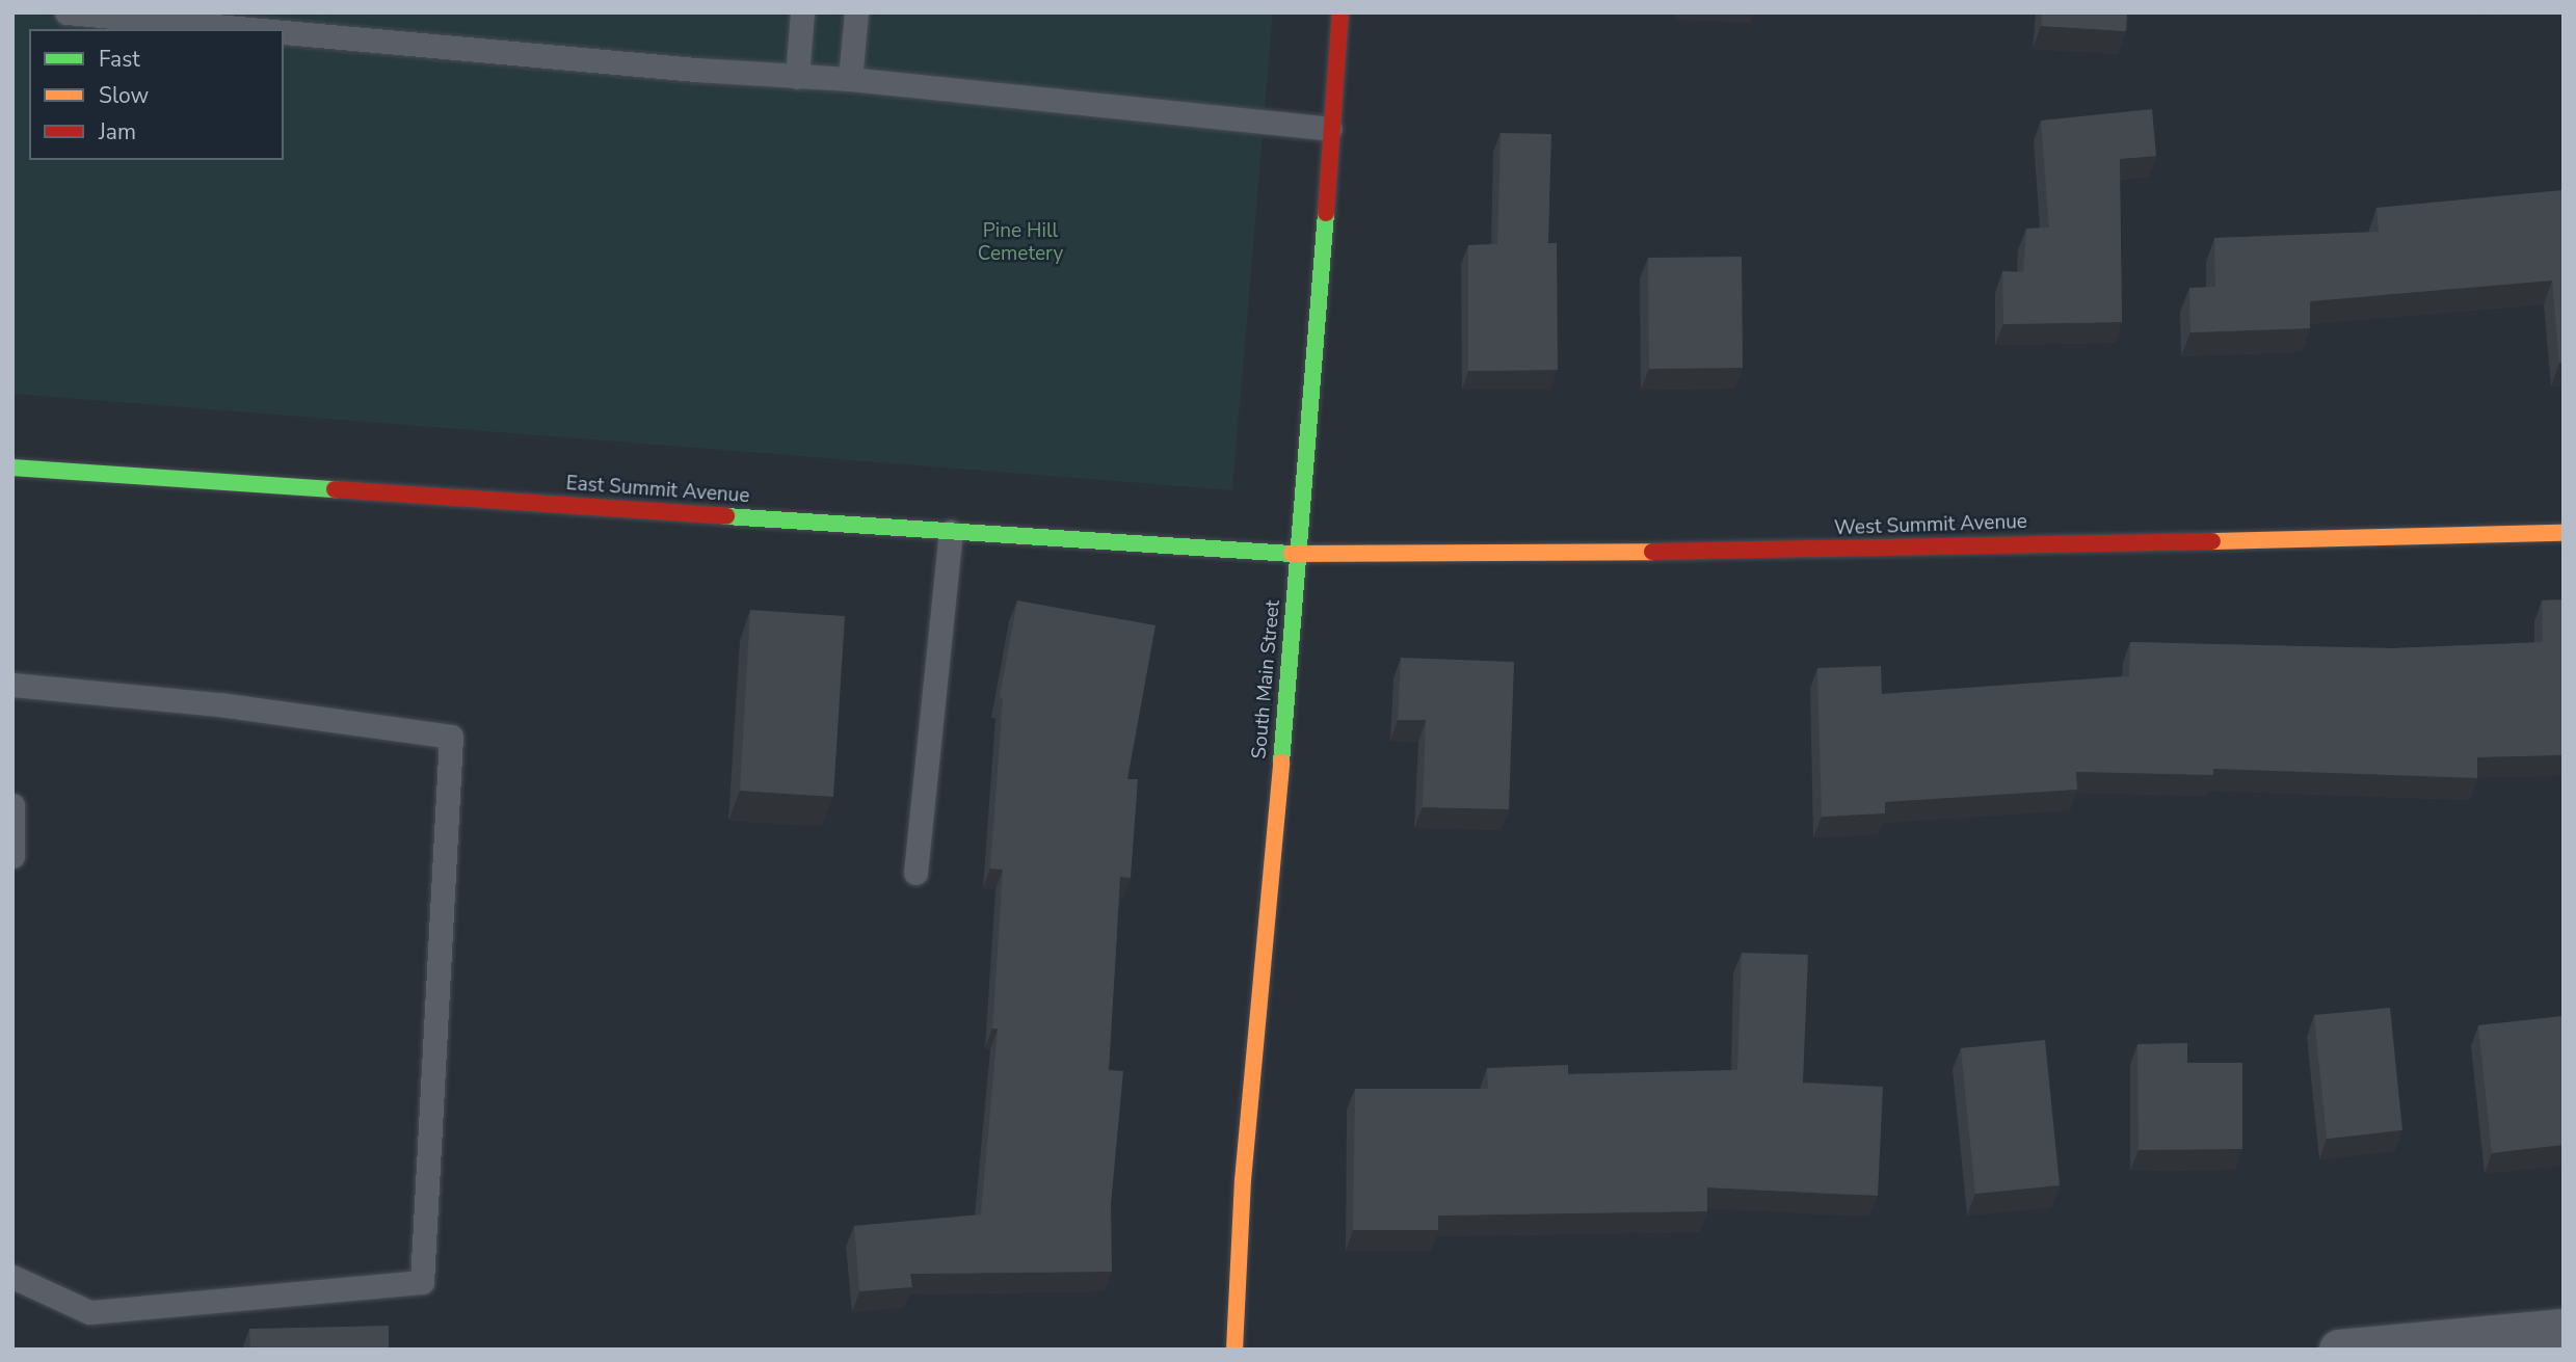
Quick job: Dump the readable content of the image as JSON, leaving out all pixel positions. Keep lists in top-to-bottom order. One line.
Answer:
{"streets":{"street":["East Summit Avenue","West Summit Avenue","South Main Street"]},"crossings":[["East Summit Avenue","West Summit Avenue"],["East Summit Avenue","South Main Street"],["West Summit Avenue","South Main Street"]],"parks":["Pine Hill Cemetery"],"legend":["Fast","Slow","Jam"]}
